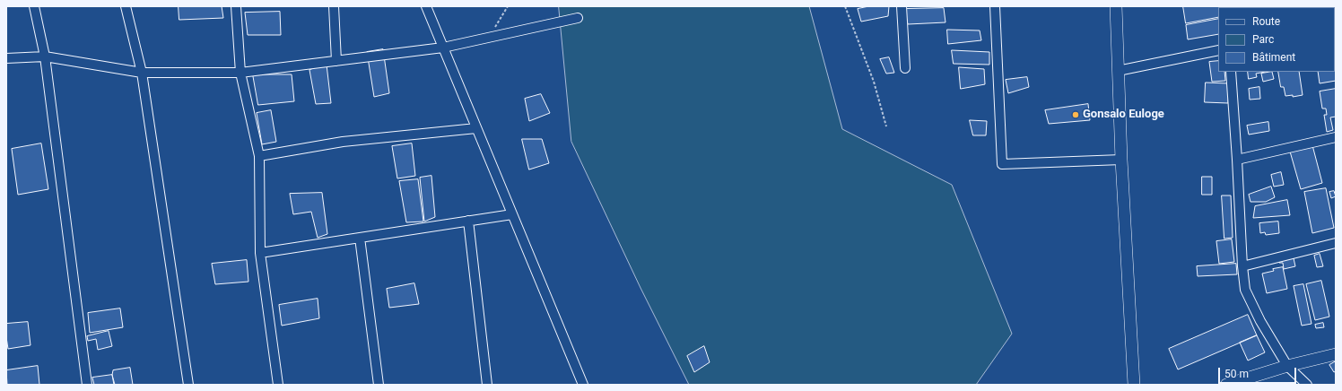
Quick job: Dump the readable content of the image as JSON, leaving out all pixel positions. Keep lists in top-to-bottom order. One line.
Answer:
{"places":["Gonsalo Euloge"],"legend":["Route","Parc","Bâtiment"],"scale_bar":"50 m"}
